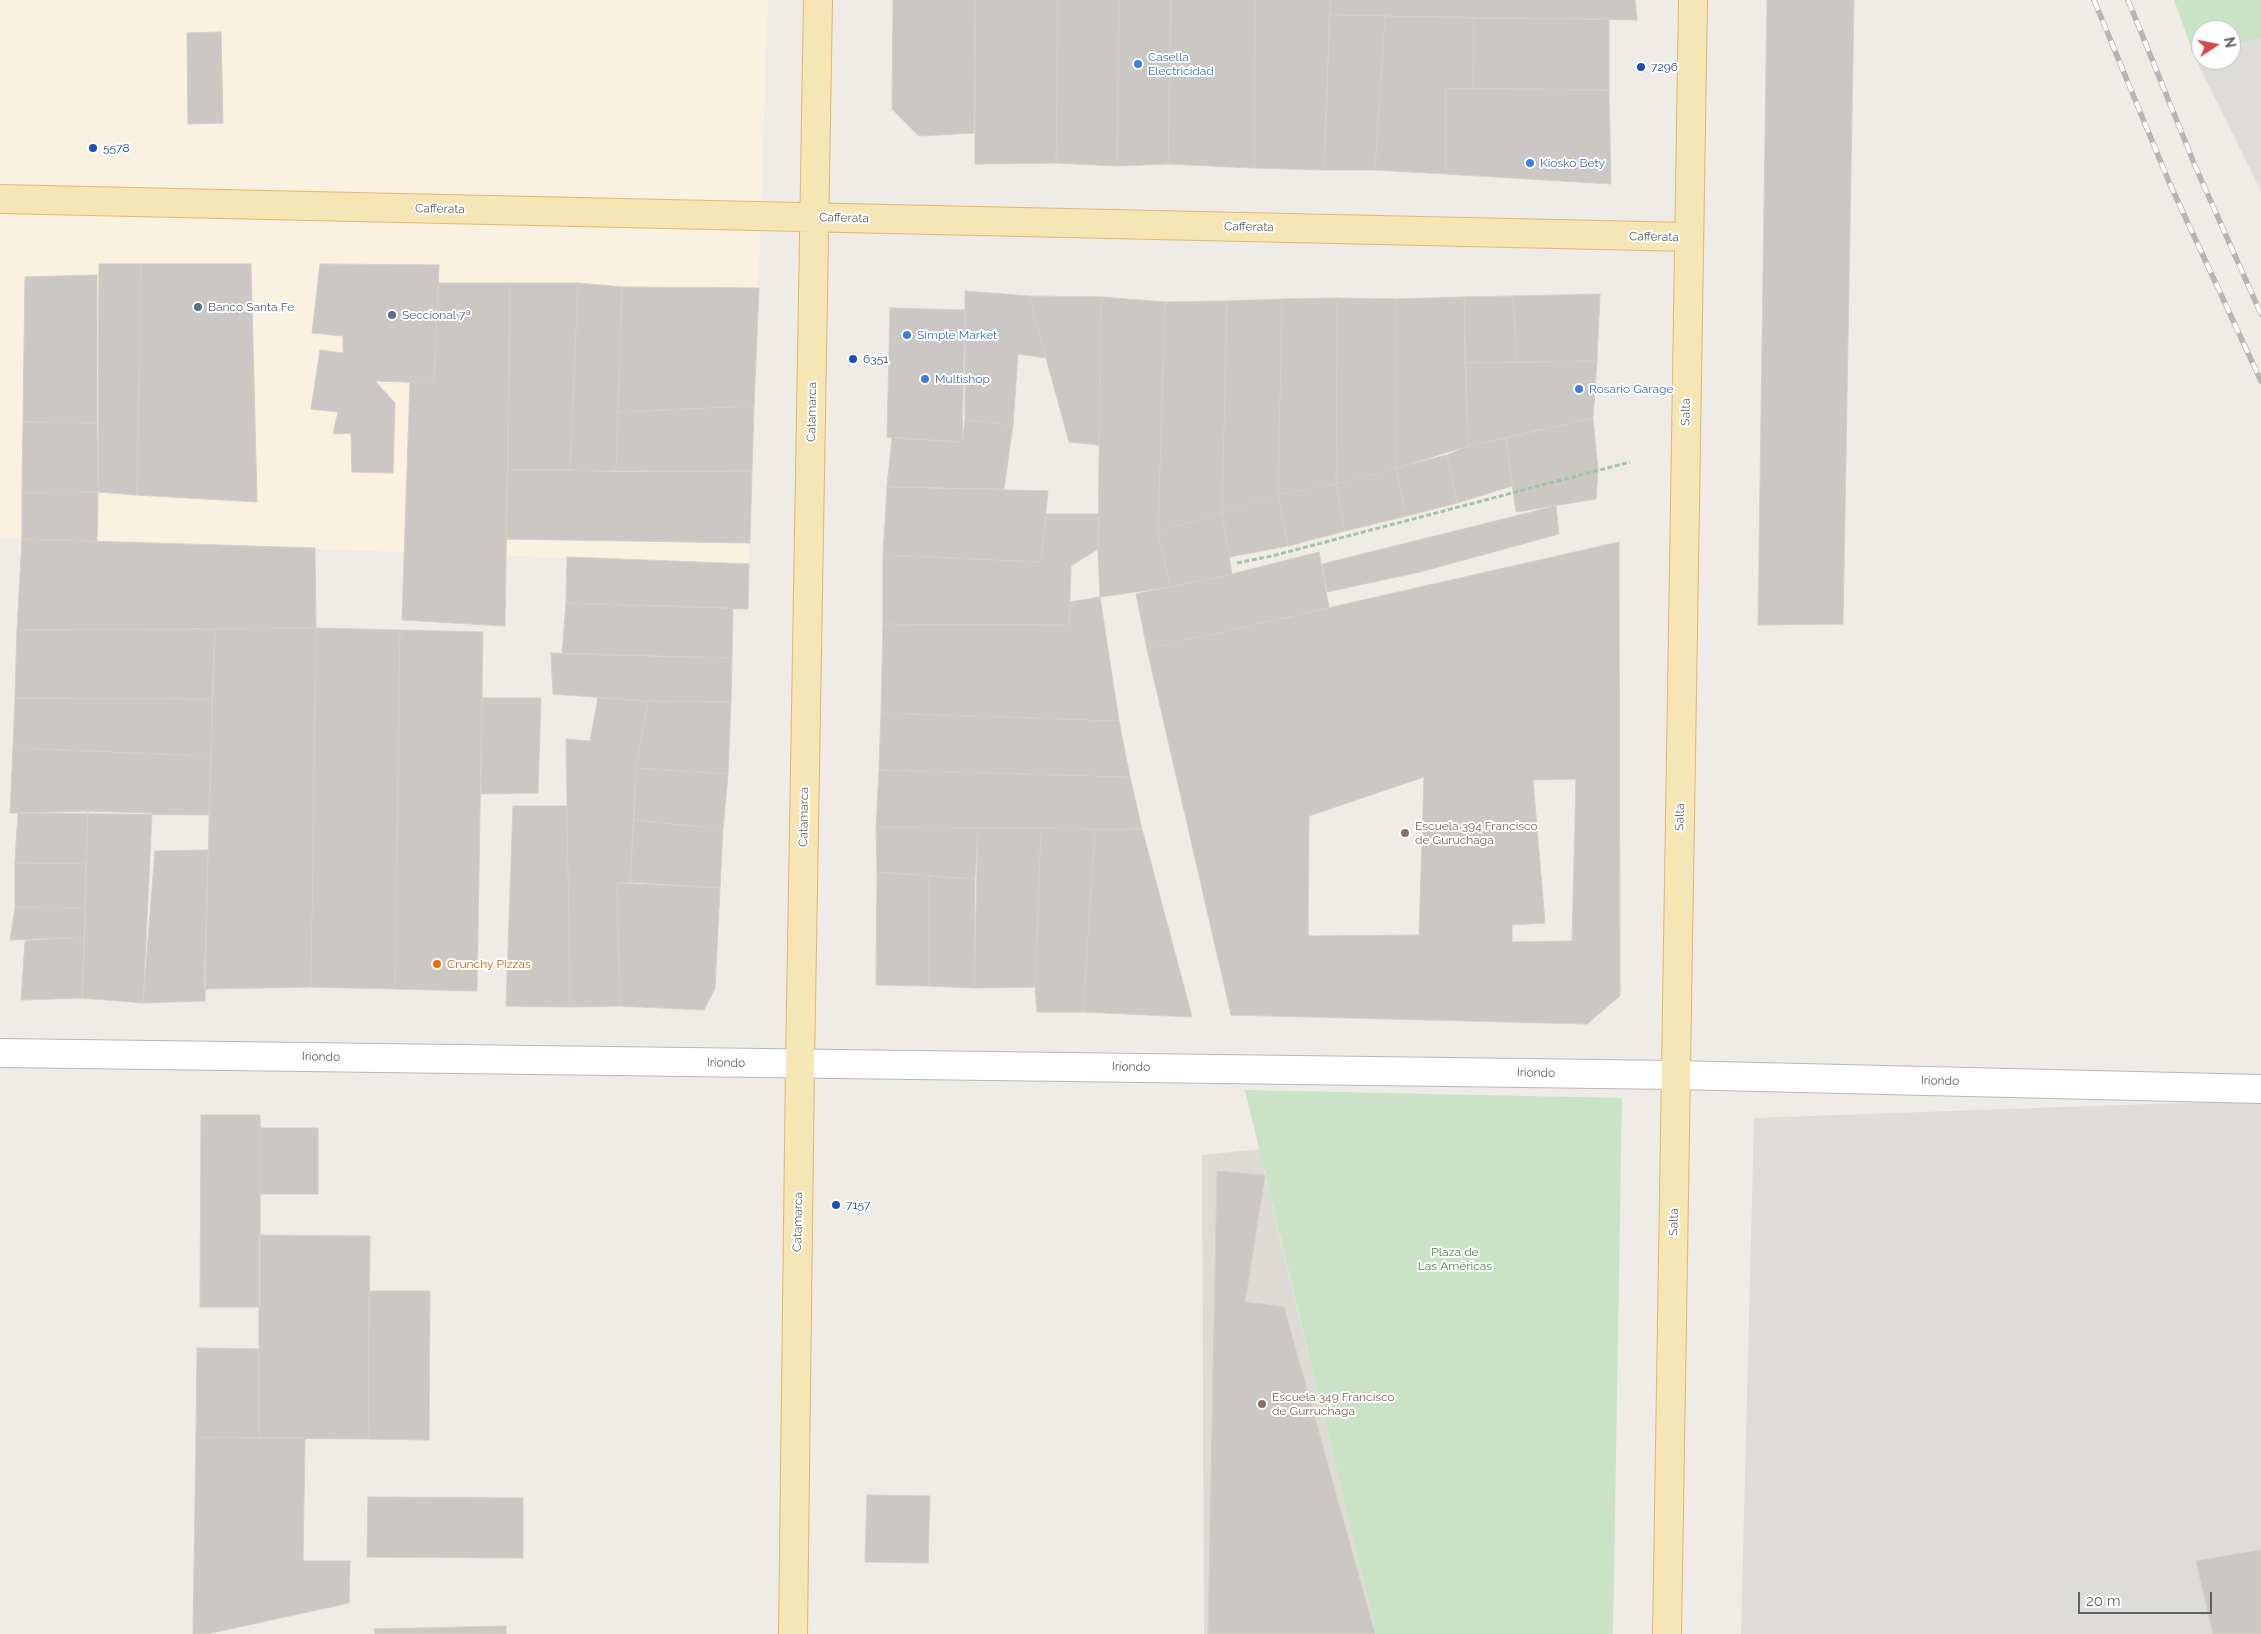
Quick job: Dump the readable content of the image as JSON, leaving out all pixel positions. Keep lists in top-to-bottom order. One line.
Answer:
{"streets":{"main road":["Cafferata","Catamarca","Salta"],"street":["Iriondo"]},"crossings":[["Cafferata","Catamarca"],["Cafferata","Salta"],["Catamarca","Iriondo"],["Salta","Iriondo"]],"parks":["Plaza de Las Américas"],"places":["Casella Electricidad","7296","5578","Kiosko Bety","Banco Santa Fe","Seccional 7ª","Simple Market","6351","Multishop","Rosario Garage","Escuela 394 Francisco de Guruchaga","Crunchy Pizzas","7157","Escuela 349 Francisco de Gurruchaga"],"scale_bar":"20 m","north":"right"}
